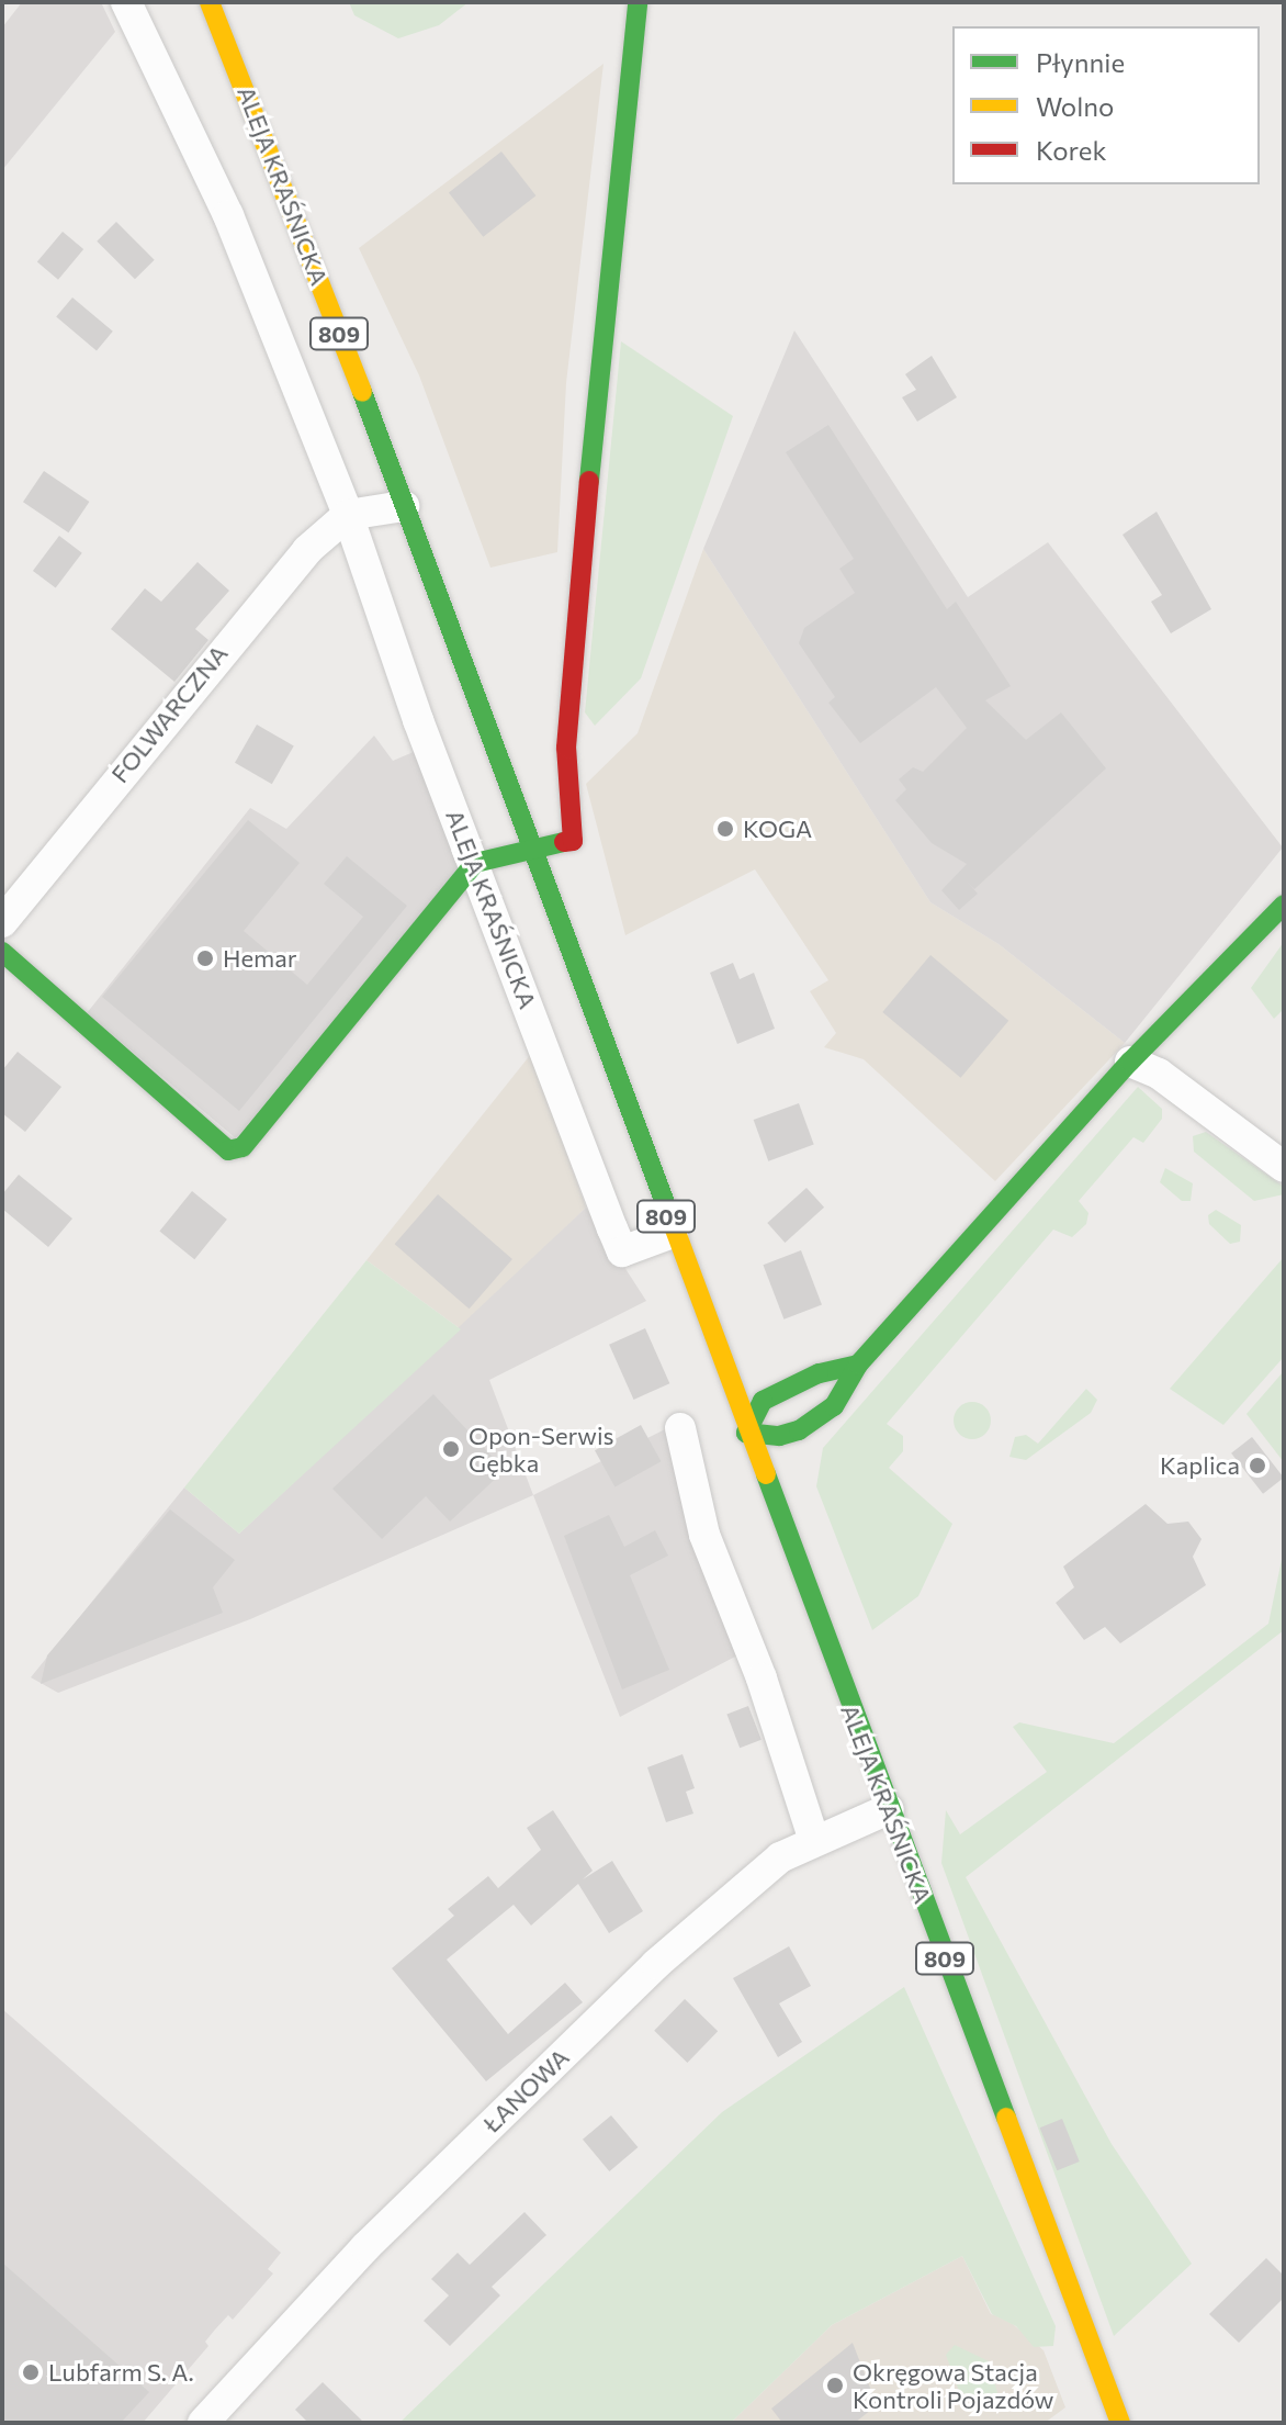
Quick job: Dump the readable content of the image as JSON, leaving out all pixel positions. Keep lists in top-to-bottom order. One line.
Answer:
{"streets":{"main road":["ALEJA KRAŚNICKA","809"],"street":["FOLWARCZNA","ŁANOWA"]},"crossings":[["ALEJA KRAŚNICKA","FOLWARCZNA"],["ALEJA KRAŚNICKA","ŁANOWA"]],"places":["KOGA","Hemar","Opon-Serwis Gębka","Kaplica","Lubfarm S. A.","Okręgowa Stacja Kontroli Pojazdów"],"legend":["Płynnie","Wolno","Korek"]}
